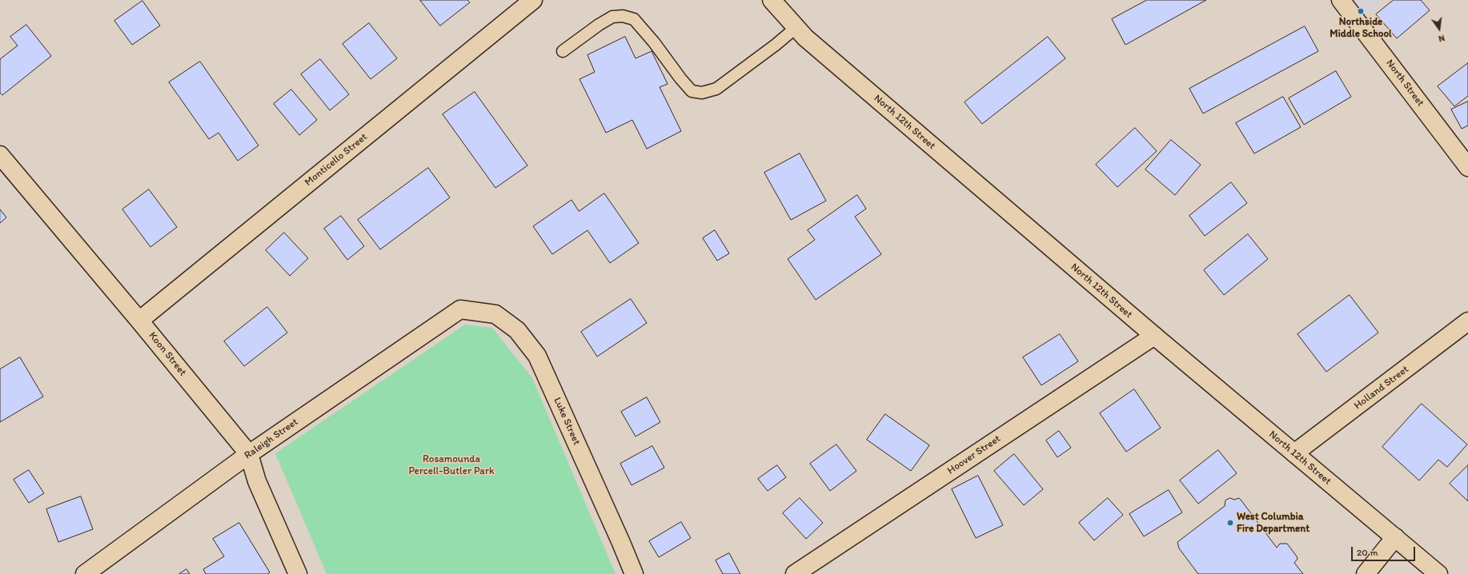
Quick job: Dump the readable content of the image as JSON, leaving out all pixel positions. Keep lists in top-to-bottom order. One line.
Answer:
{"streets":{"street":["North Street","North 12th Street","Monticello Street","Koon Street","Holland Street","Luke Street","Raleigh Street","Hoover Street"]},"crossings":[["North 12th Street","Holland Street"],["North 12th Street","Hoover Street"],["Monticello Street","Koon Street"],["Koon Street","Raleigh Street"],["Luke Street","Raleigh Street"]],"parks":["Rosamounda Percell-Butler Park"],"places":["Northside Middle School","West Columbia Fire Department"],"scale_bar":"20 m","north":"bottom"}
